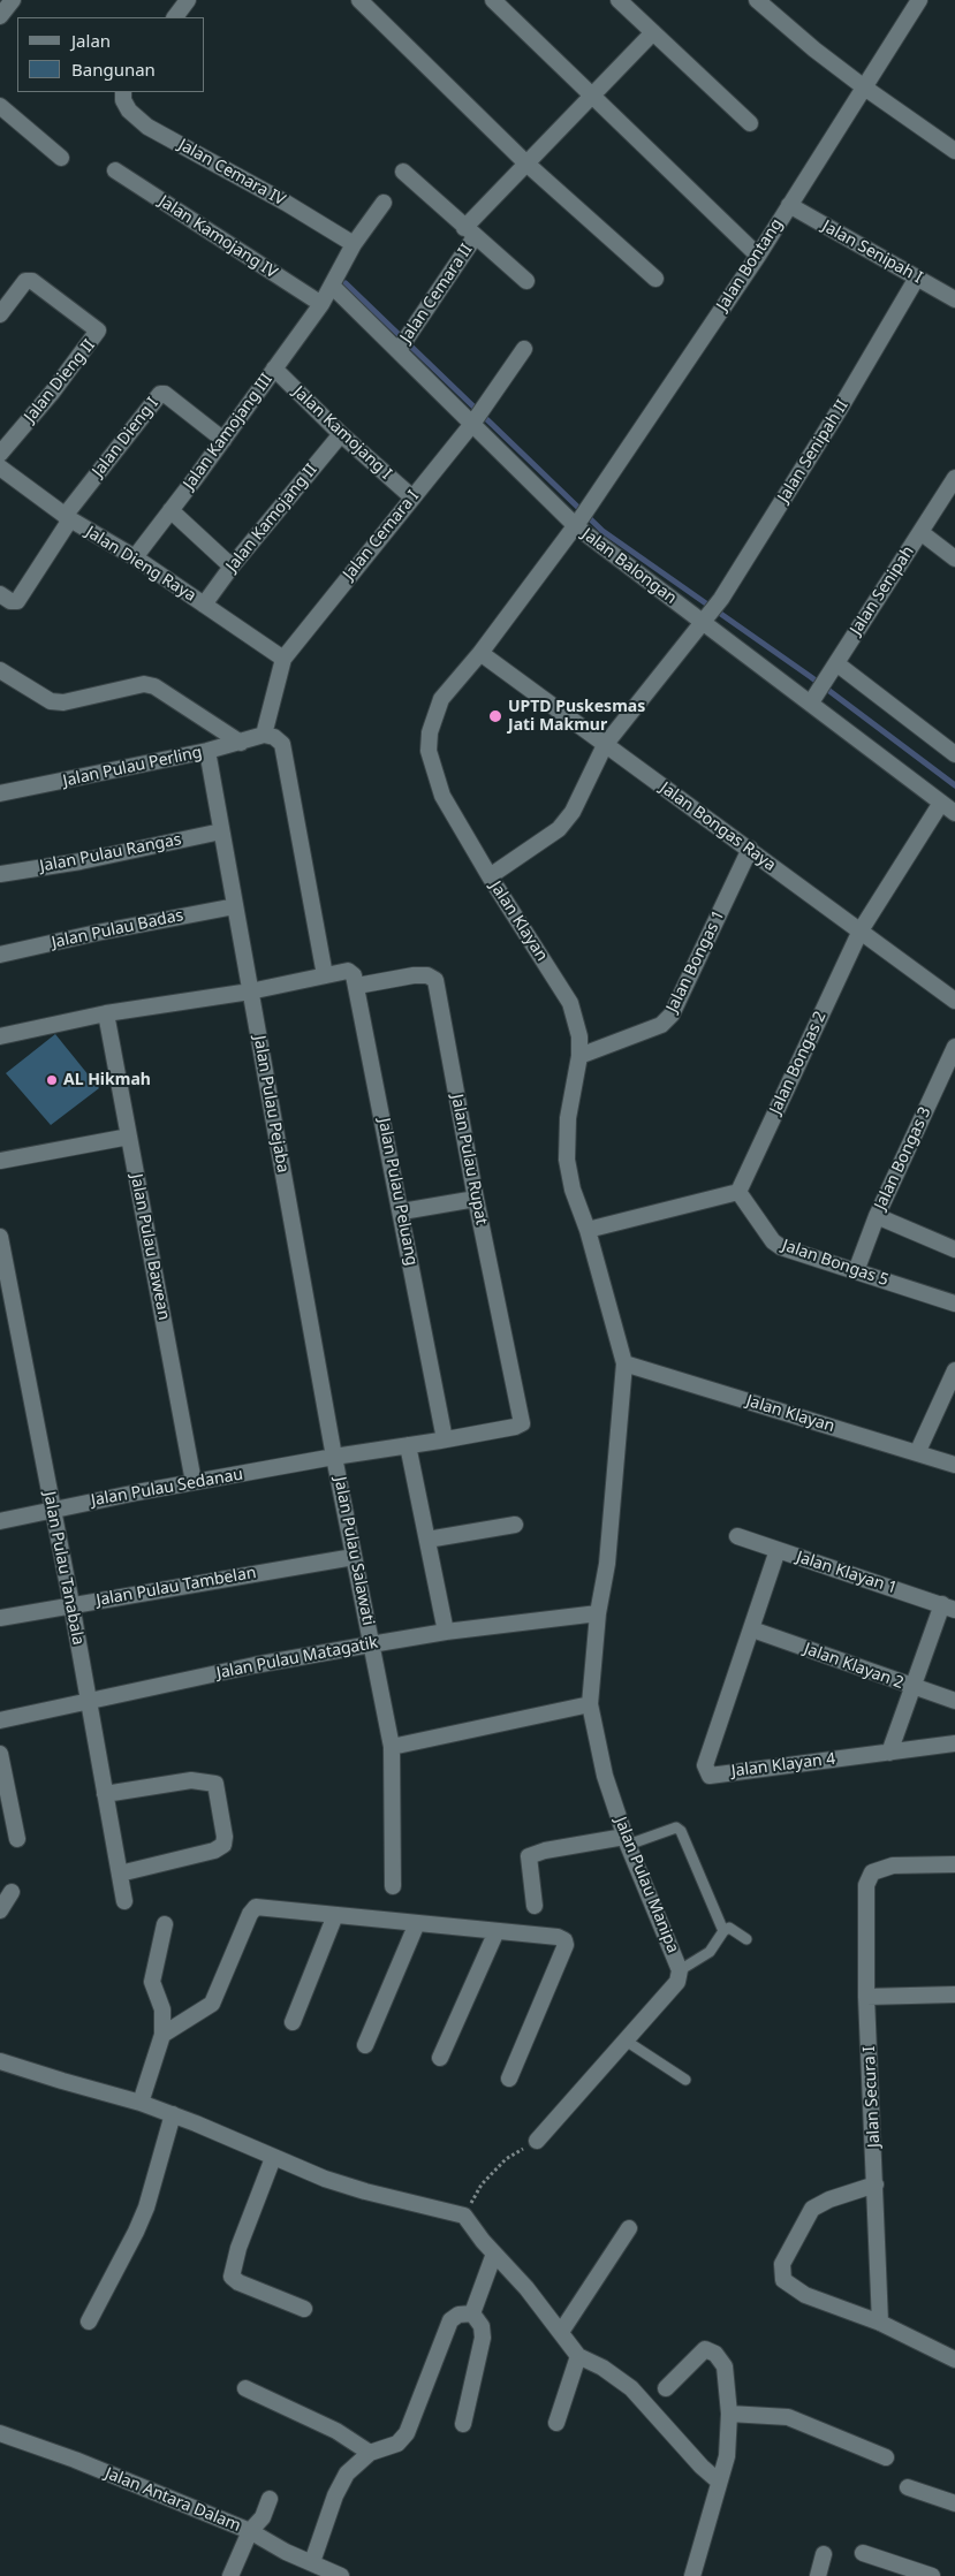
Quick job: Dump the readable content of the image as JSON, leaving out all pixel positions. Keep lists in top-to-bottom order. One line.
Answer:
{"streets":{"street":["Jalan Cemara IV","Jalan Kamojang IV","Jalan Senipah I","Jalan Bontang","Jalan Cemara II","Jalan Dieng II","Jalan Kamojang III","Jalan Kamojang I","Jalan Dieng I","Jalan Senipah II","Jalan Kamojang II","Jalan Cemara I","Jalan Dieng Raya","Jalan Balongan","Jalan Senipah","Jalan Pulau Perling","Jalan Bongas Raya","Jalan Pulau Rangas","Jalan Klayan","Jalan Pulau Badas","Jalan Bongas 1","Jalan Bongas 2","Jalan Pulau Pejaba","Jalan Bongas 3","Jalan Pulau Rupat","Jalan Pulau Peluang","Jalan Pulau Bawean","Jalan Bongas 5","Jalan Pulau Sedanau","Jalan Pulau Salawati","Jalan Pulau Tanabala","Jalan Klayan 1","Jalan Pulau Tambelan","Jalan Pulau Matagatik","Jalan Klayan 2","Jalan Klayan 4","Jalan Pulau Manipa","Jalan Secura I","Jalan Antara Dalam"]},"crossings":[["Jalan Cemara IV","Jalan Kamojang III"],["Jalan Kamojang IV","Jalan Kamojang III"],["Jalan Senipah I","Jalan Bontang"],["Jalan Senipah I","Jalan Senipah II"],["Jalan Bontang","Jalan Balongan"],["Jalan Bontang","Jalan Klayan"],["Jalan Cemara II","Jalan Balongan"],["Jalan Kamojang III","Jalan Kamojang I"],["Jalan Kamojang III","Jalan Dieng I"],["Jalan Kamojang III","Jalan Dieng Raya"],["Jalan Kamojang III","Jalan Balongan"],["Jalan Kamojang I","Jalan Kamojang II"],["Jalan Kamojang I","Jalan Cemara I"],["Jalan Dieng I","Jalan Dieng Raya"],["Jalan Senipah II","Jalan Balongan"],["Jalan Senipah II","Jalan Bongas Raya"],["Jalan Senipah II","Jalan Klayan"],["Jalan Kamojang II","Jalan Dieng Raya"],["Jalan Cemara I","Jalan Dieng Raya"],["Jalan Cemara I","Jalan Balongan"],["Jalan Cemara I","Jalan Pulau Perling"],["Jalan Balongan","Jalan Senipah"],["Jalan Balongan","Jalan Klayan"],["Jalan Balongan","Jalan Bongas 2"],["Jalan Pulau Perling","Jalan Pulau Pejaba"],["Jalan Bongas Raya","Jalan Klayan"],["Jalan Bongas Raya","Jalan Bongas 1"],["Jalan Bongas Raya","Jalan Bongas 2"],["Jalan Pulau Rangas","Jalan Pulau Pejaba"],["Jalan Klayan","Jalan Bongas 1"],["Jalan Klayan","Jalan Pulau Matagatik"],["Jalan Klayan","Jalan Pulau Manipa"],["Jalan Pulau Badas","Jalan Pulau Pejaba"],["Jalan Bongas 2","Jalan Bongas 5"],["Jalan Pulau Pejaba","Jalan Pulau Sedanau"],["Jalan Pulau Pejaba","Jalan Pulau Salawati"],["Jalan Bongas 3","Jalan Bongas 5"],["Jalan Pulau Rupat","Jalan Pulau Peluang"],["Jalan Pulau Rupat","Jalan Pulau Sedanau"],["Jalan Pulau Peluang","Jalan Pulau Sedanau"],["Jalan Pulau Bawean","Jalan Pulau Sedanau"],["Jalan Pulau Sedanau","Jalan Pulau Salawati"],["Jalan Pulau Sedanau","Jalan Pulau Tanabala"],["Jalan Pulau Salawati","Jalan Pulau Tambelan"],["Jalan Pulau Salawati","Jalan Pulau Matagatik"],["Jalan Pulau Tanabala","Jalan Pulau Tambelan"],["Jalan Pulau Tanabala","Jalan Pulau Matagatik"],["Jalan Klayan 1","Jalan Klayan 4"],["Jalan Pulau Matagatik","Jalan Pulau Manipa"],["Jalan Klayan 2","Jalan Klayan 4"]],"places":["UPTD Puskesmas Jati Makmur","AL Hikmah"],"legend":["Jalan","Bangunan"]}
